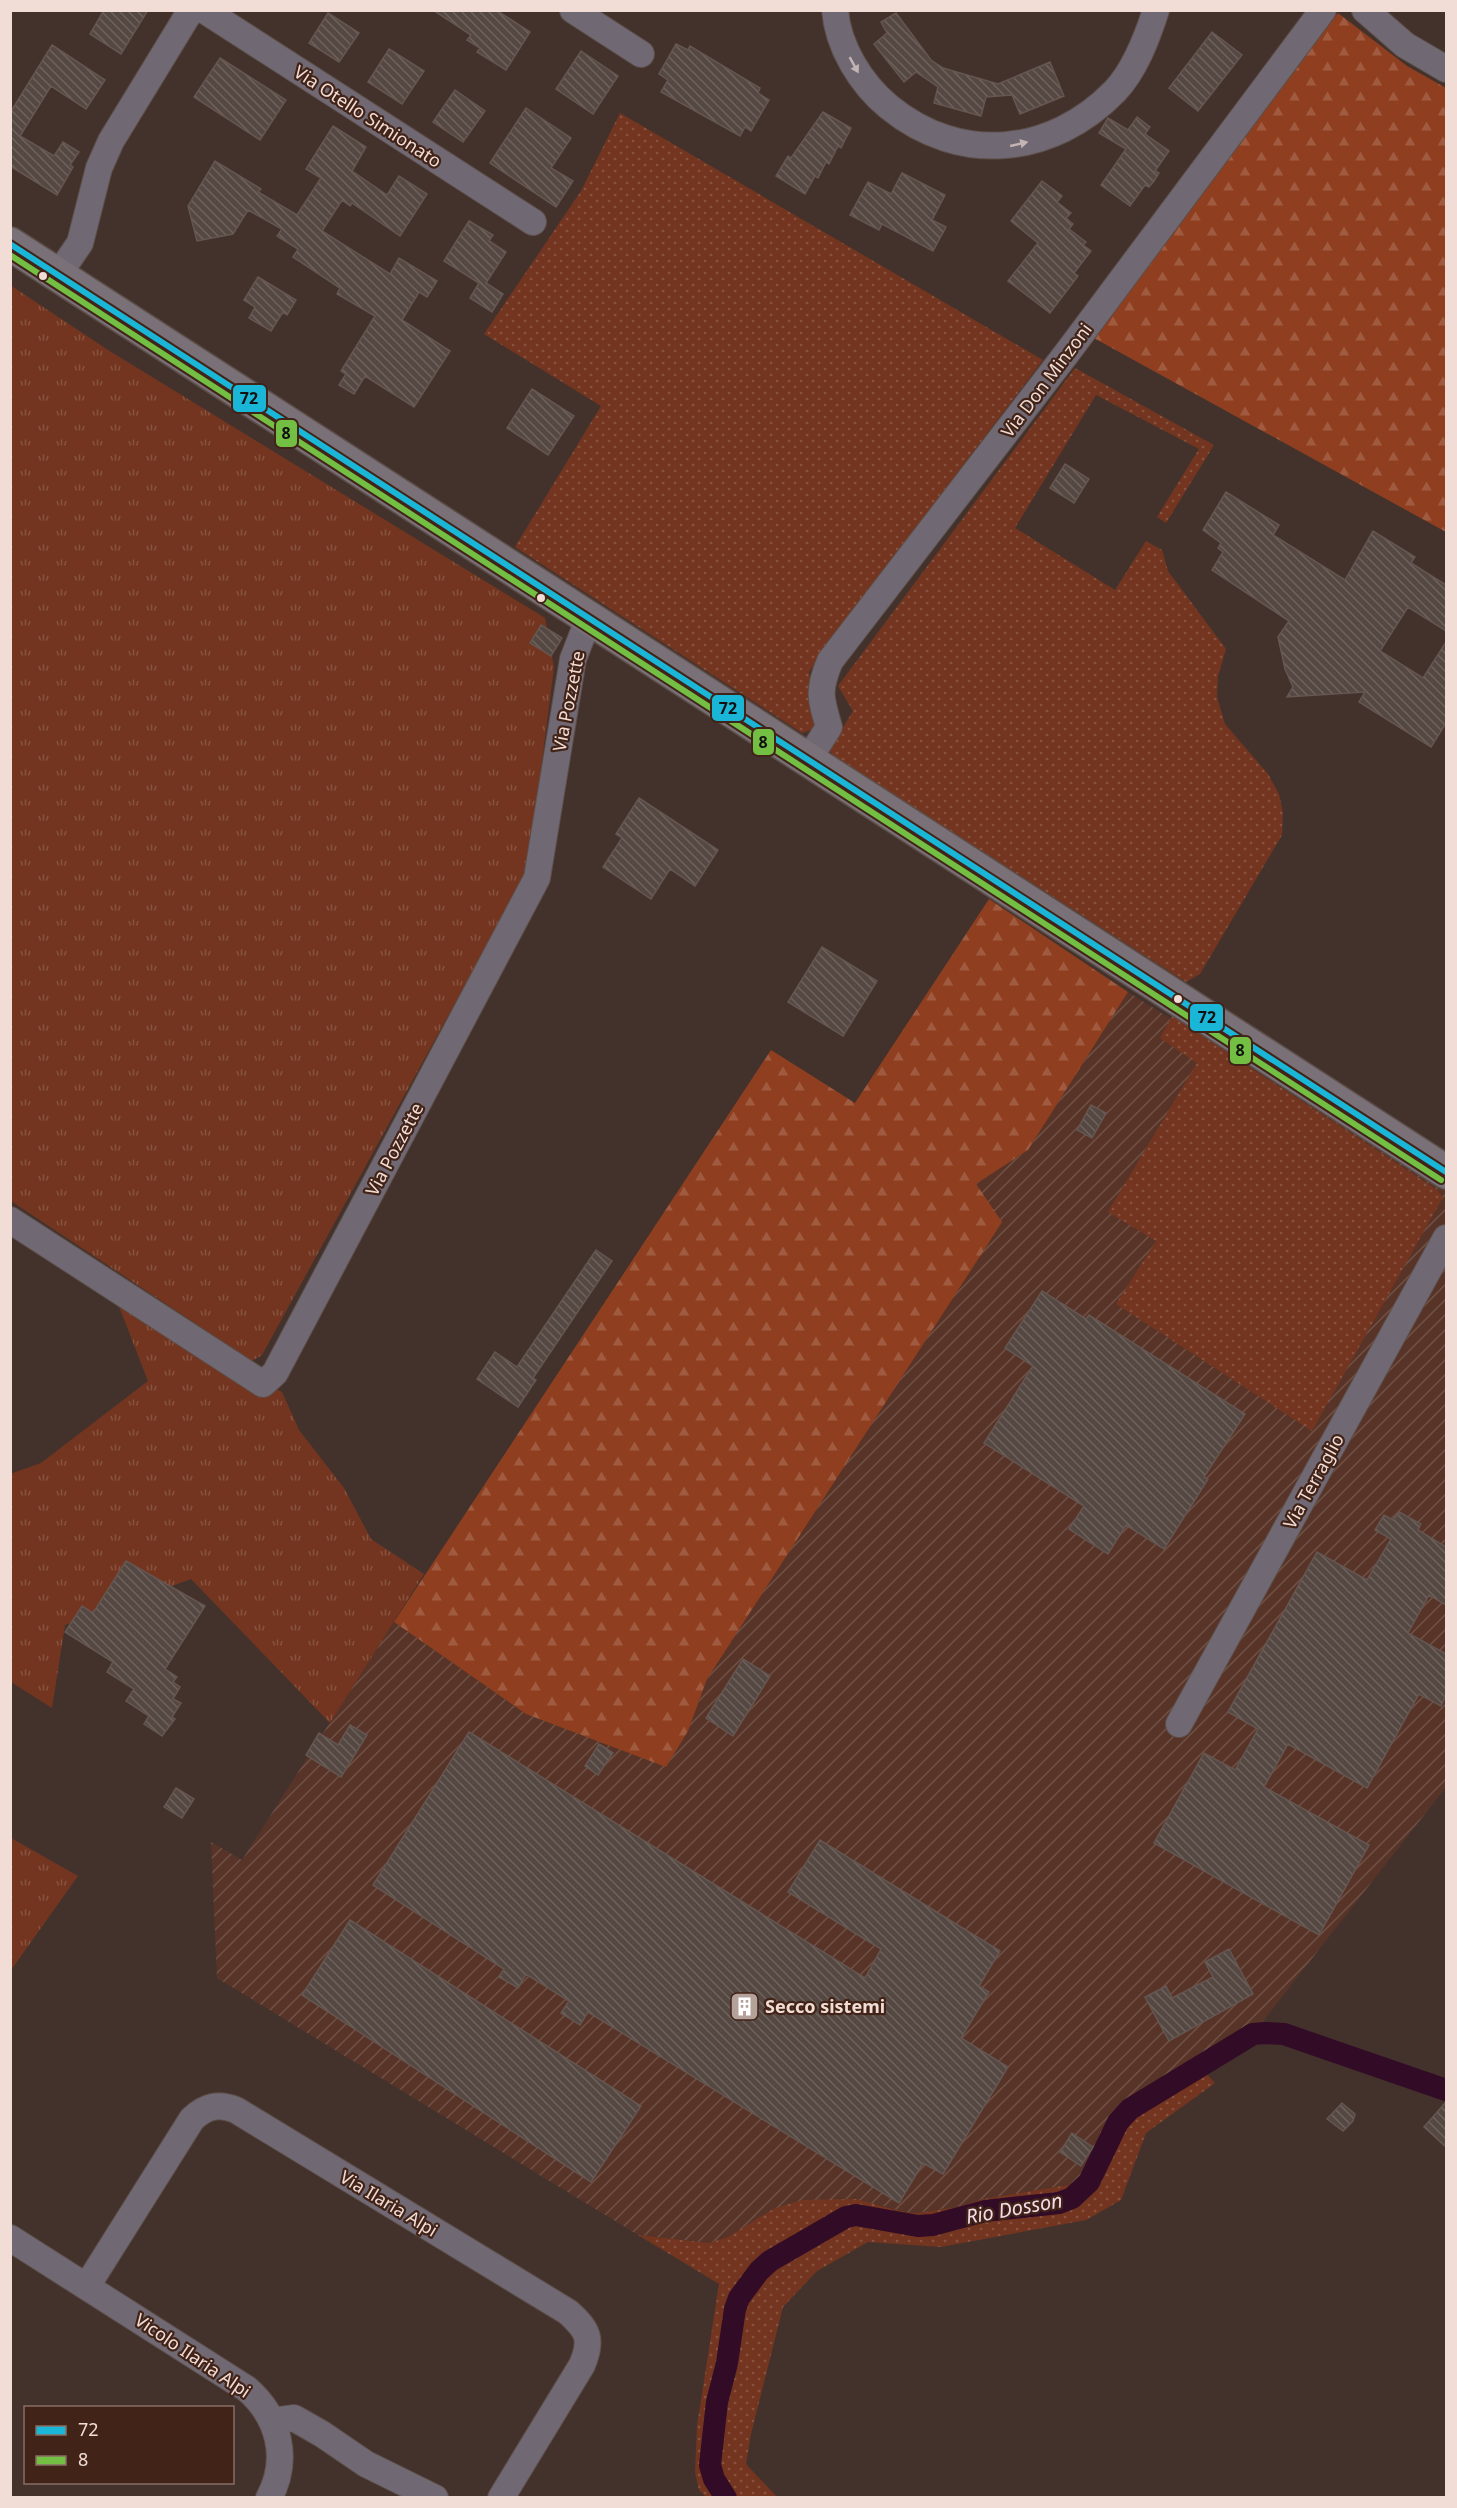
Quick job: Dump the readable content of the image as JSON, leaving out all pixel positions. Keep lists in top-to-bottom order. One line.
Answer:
{"streets":{"street":["Via Otello Simionato","Via Don Minzoni","Via Pozzette","Via Terraglio","Via Ilaria Alpi","Vicolo Ilaria Alpi"]},"crossings":[["Via Ilaria Alpi","Vicolo Ilaria Alpi"]],"water":["Rio Dosson"],"places":{"building":["Secco sistemi"]},"lines":["transit line 72","transit line 8"],"legend":["72","8"]}
